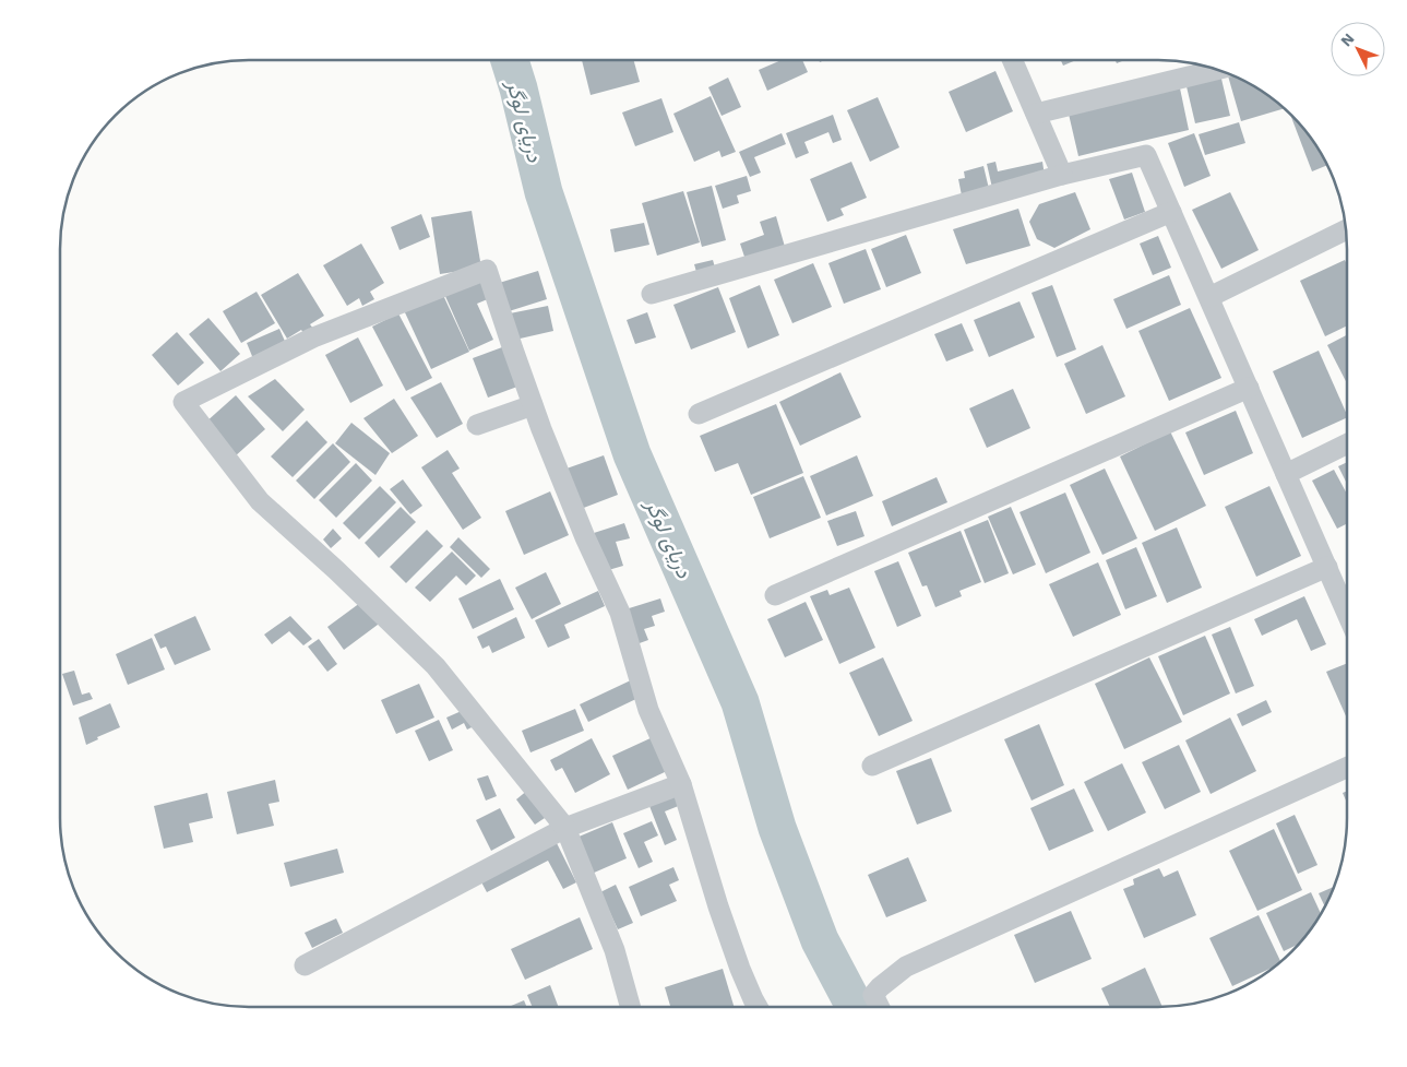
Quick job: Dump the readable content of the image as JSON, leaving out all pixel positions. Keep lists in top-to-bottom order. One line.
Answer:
{"water":["دریای لوگر"],"north":"top left"}
